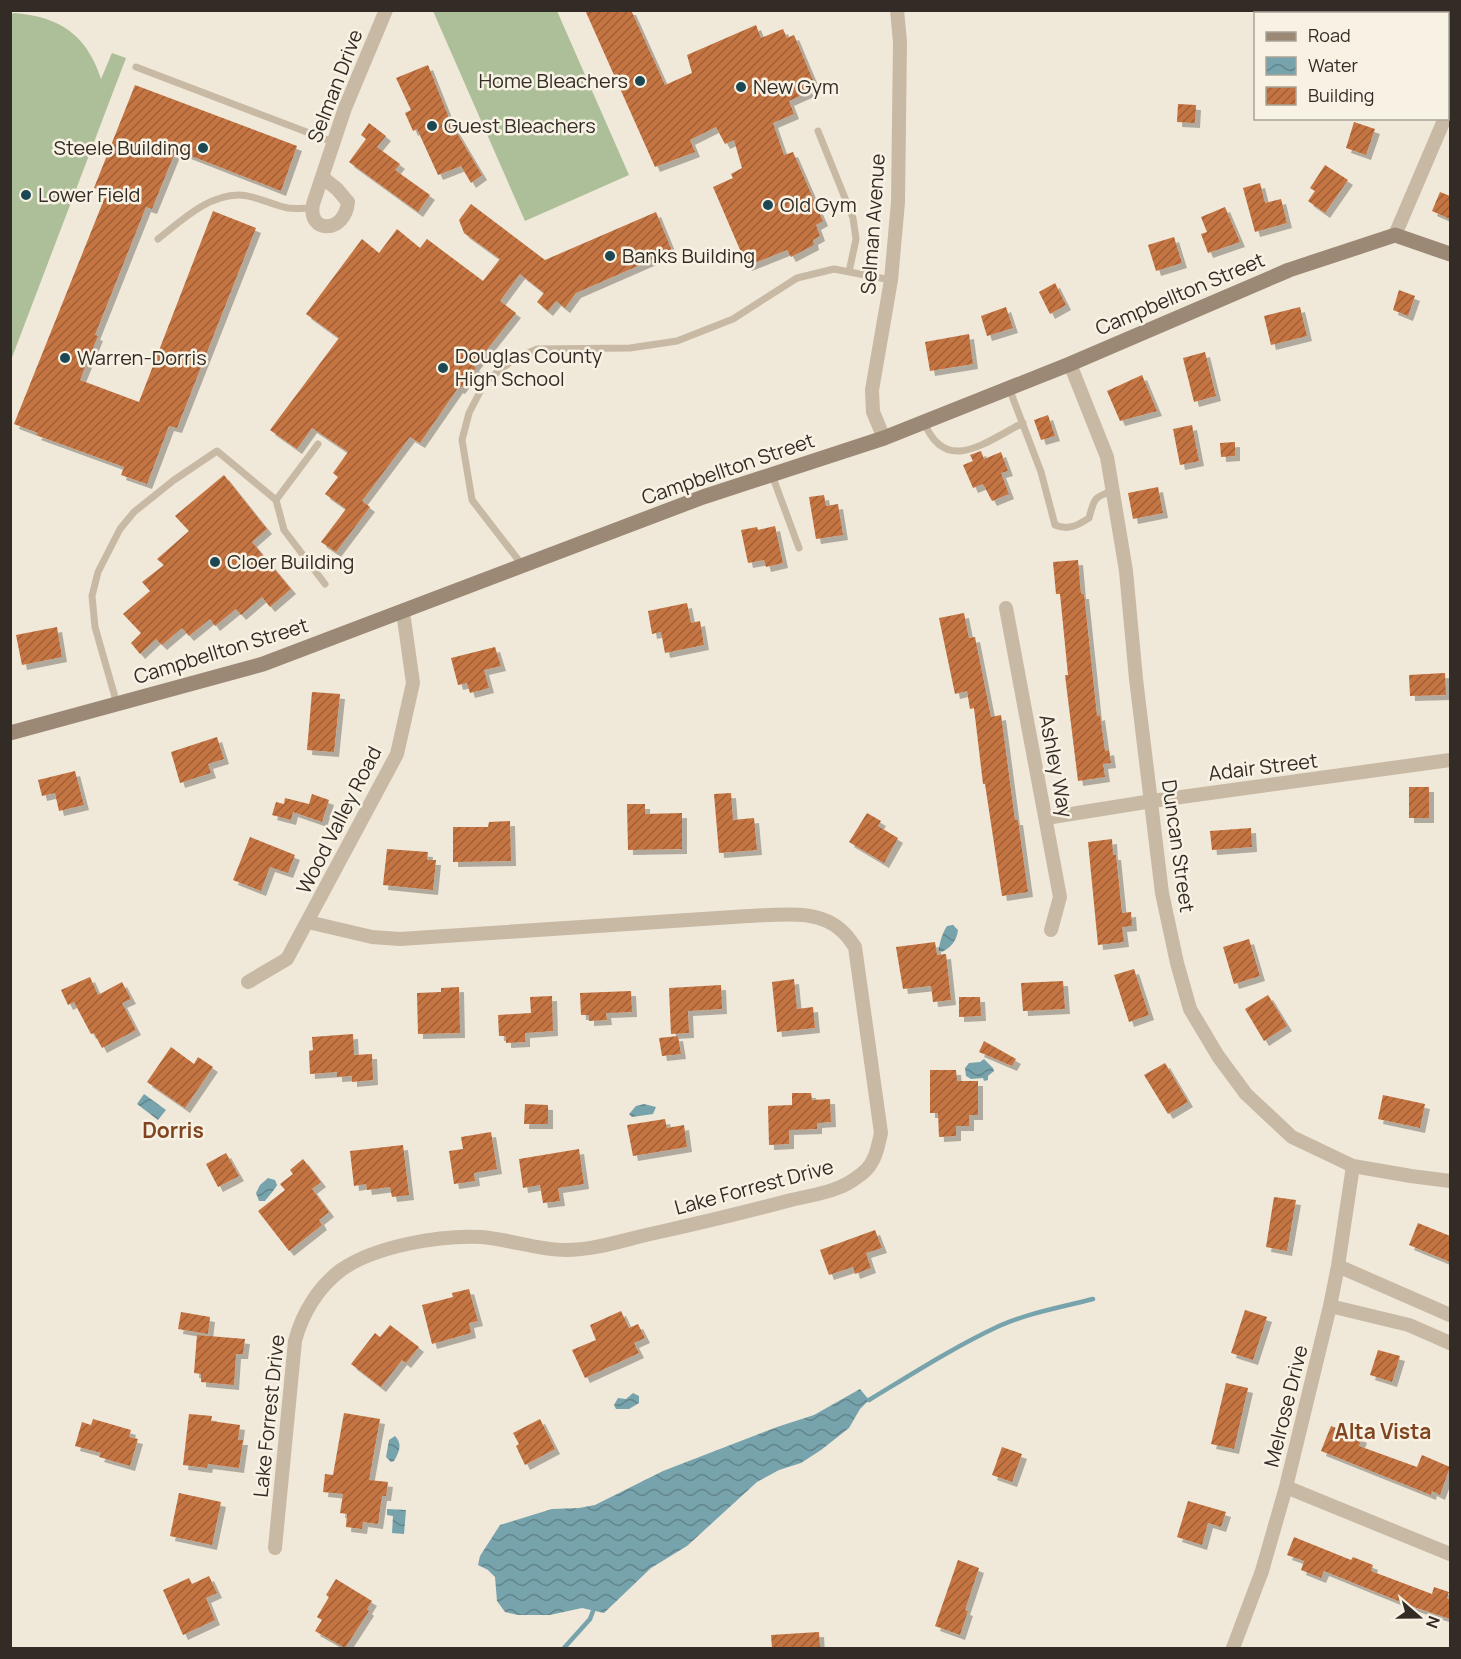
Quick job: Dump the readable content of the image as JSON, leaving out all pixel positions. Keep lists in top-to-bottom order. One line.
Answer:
{"streets":{"main road":["Campbellton Street"],"street":["Selman Drive","Selman Avenue","Ashley Way","Adair Street","Wood Valley Road","Duncan Street","Lake Forrest Drive","Melrose Drive"]},"crossings":[["Selman Avenue","Campbellton Street"],["Campbellton Street","Wood Valley Road"],["Campbellton Street","Duncan Street"],["Ashley Way","Adair Street"],["Adair Street","Duncan Street"],["Wood Valley Road","Lake Forrest Drive"],["Duncan Street","Melrose Drive"]],"districts":["Dorris","Alta Vista"],"places":["Home Bleachers","New Gym","Guest Bleachers","Steele Building","Lower Field","Old Gym","Banks Building","Warren-Dorris","Douglas County High School","Cloer Building"],"legend":["Road","Water","Building"],"north":"right"}
